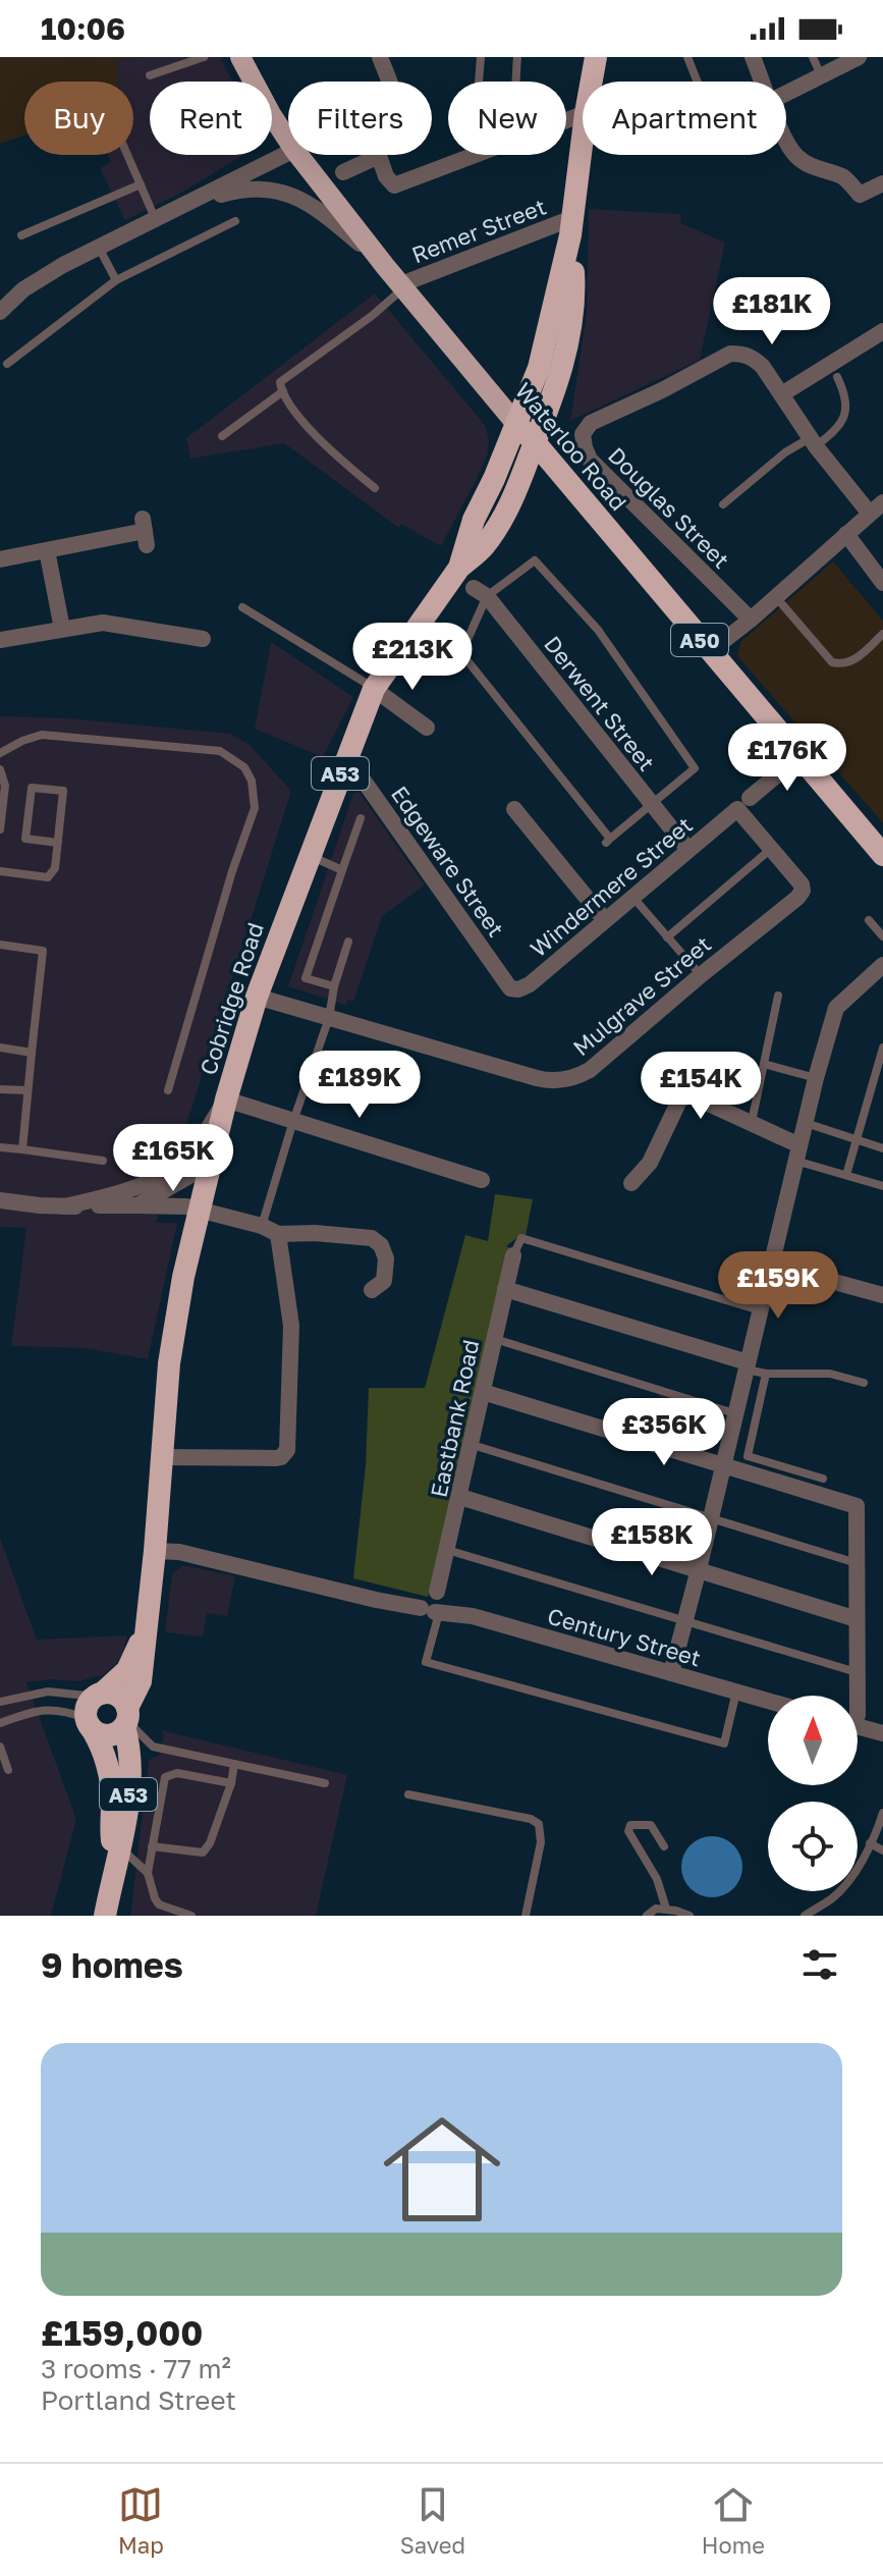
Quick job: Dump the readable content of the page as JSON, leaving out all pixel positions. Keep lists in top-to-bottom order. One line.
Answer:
{"streets":{"highway":["Waterloo Road","A50","A53","Cobridge Road"],"street":["Remer Street","Douglas Street","Derwent Street","Edgeware Street","Windermere Street","Mulgrave Street","Eastbank Road","Century Street"]},"crossings":[["Remer Street","Waterloo Road"],["Remer Street","A53"],["Waterloo Road","A53"],["Waterloo Road","Windermere Street"],["Waterloo Road","Cobridge Road"],["Derwent Street","Windermere Street"],["A53","Cobridge Road"],["Edgeware Street","Windermere Street"],["Edgeware Street","Cobridge Road"],["Mulgrave Street","Cobridge Road"],["Cobridge Road","Century Street"]],"north":"top","page":{"status":"10:06","chip":["Buy","Rent","Filters","New","Apartment"],"price":["£181K","£213K","£176K","£189K","£154K","£165K","£159K","£356K","£158K"],"heading":"9 homes","list":[{"name":"£159,000","note":"3 rooms · 77 m² · Portland Street"}],"tabs":["Map","Saved","Home"]}}
